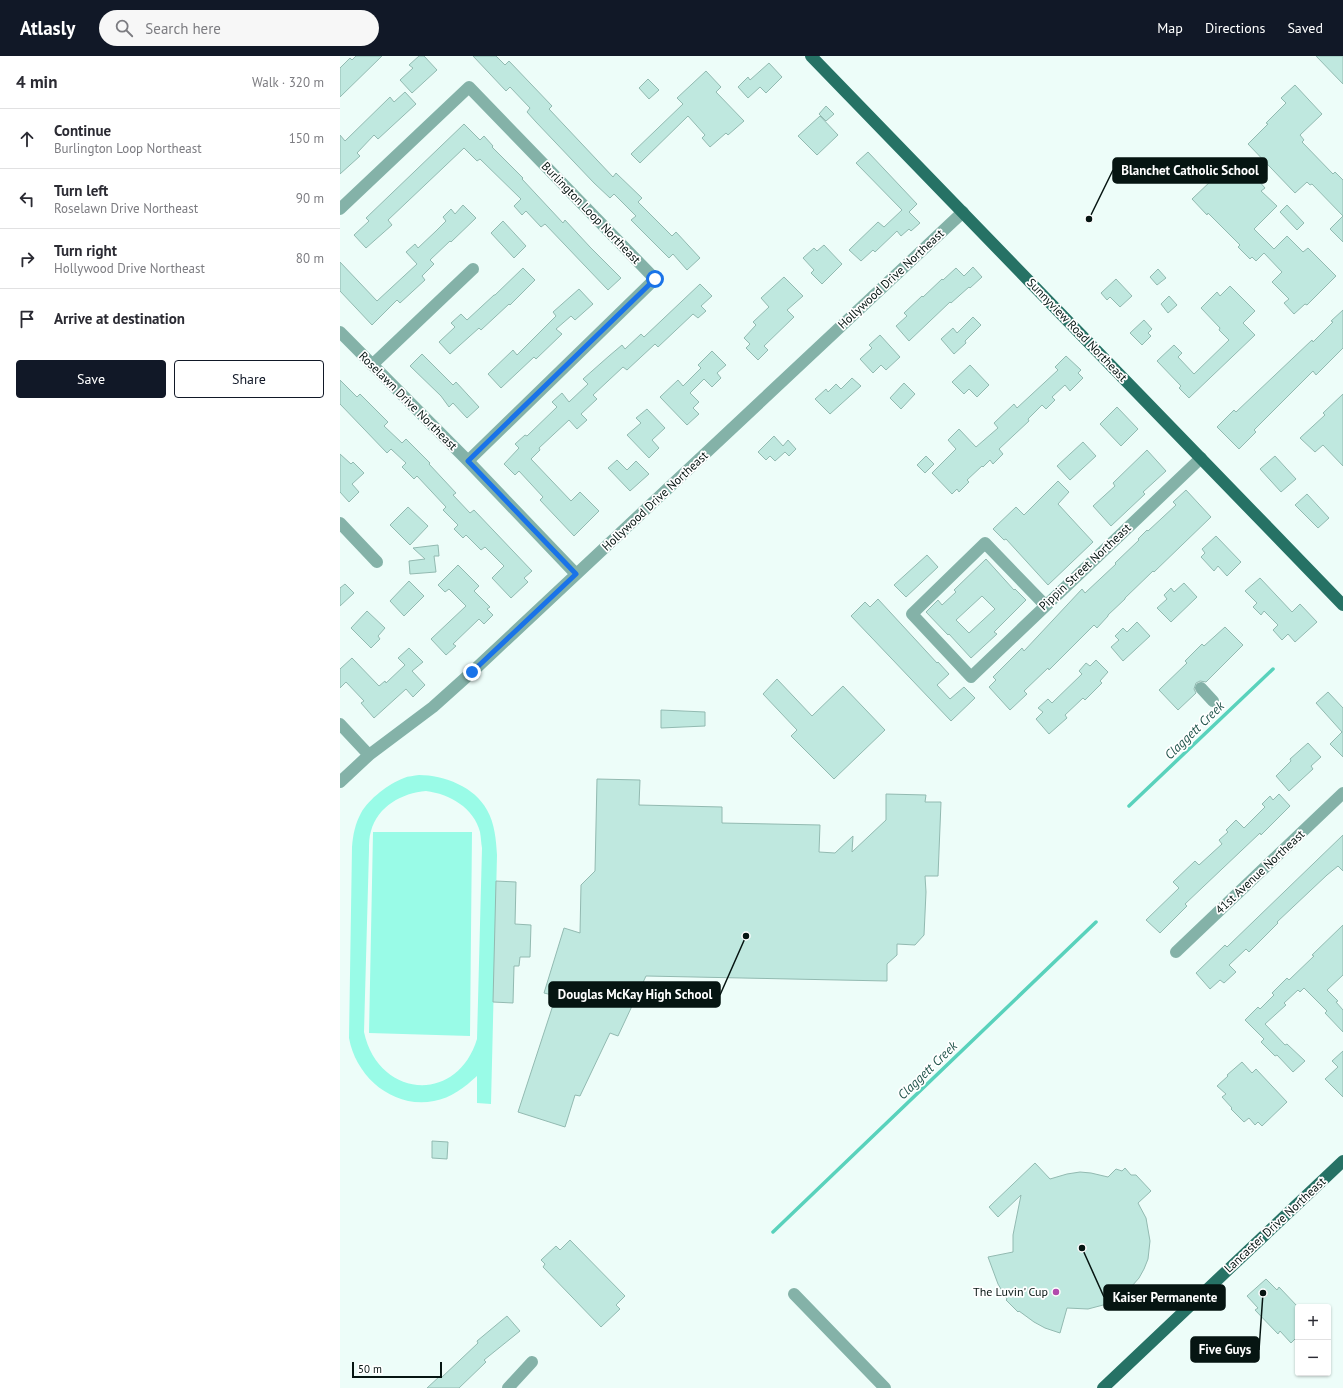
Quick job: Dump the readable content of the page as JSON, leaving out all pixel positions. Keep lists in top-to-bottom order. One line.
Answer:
{"streets":{"main road":["Sunnyview Road Northeast","Lancaster Drive Northeast"],"street":["Burlington Loop Northeast","Hollywood Drive Northeast","Roselawn Drive Northeast","Pippin Street Northeast","41st Avenue Northeast"]},"crossings":[["Burlington Loop Northeast","Roselawn Drive Northeast"],["Hollywood Drive Northeast","Sunnyview Road Northeast"],["Hollywood Drive Northeast","Roselawn Drive Northeast"],["Sunnyview Road Northeast","Pippin Street Northeast"]],"water":["Claggett Creek"],"places":["Blanchet Catholic School","Douglas McKay High School","Kaiser Permanente","The Luvin' Cup","Five Guys"],"scale_bar":"50 m","page":{"header":"Atlasly","search":"Search here","nav":["Map","Directions","Saved"],"heading":["4 min","Walk · 320 m"],"list":[["Continue","Burlington Loop Northeast","150 m"],["Turn left","Roselawn Drive Northeast","90 m"],["Turn right","Hollywood Drive Northeast","80 m"],"Arrive at destination"],"buttons":["Save","Share"],"map_buttons":["+","−"],"scale":"50 m"}}
